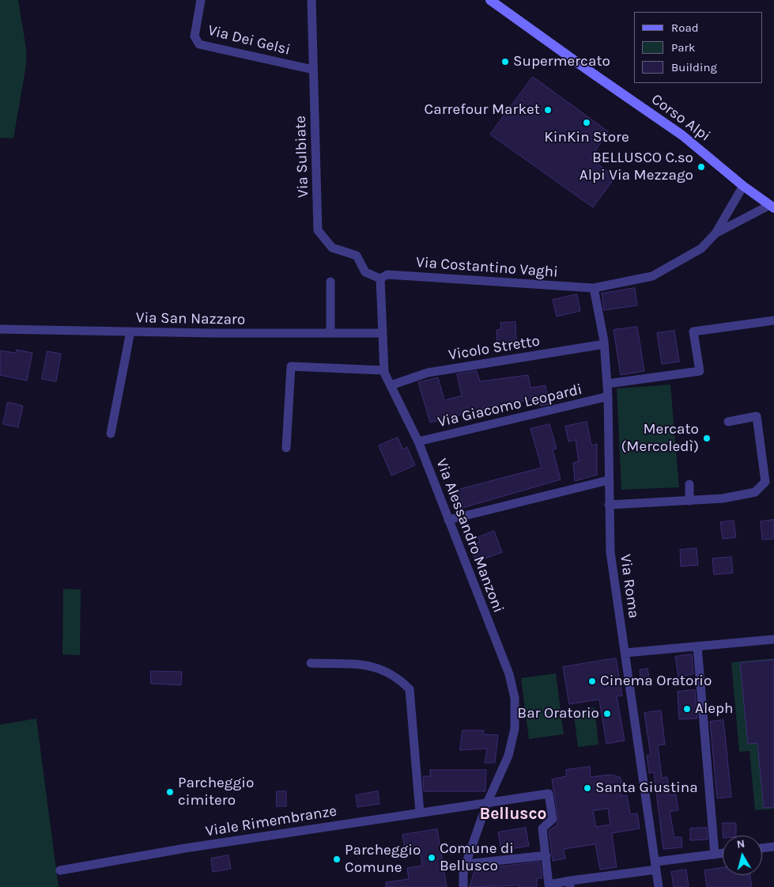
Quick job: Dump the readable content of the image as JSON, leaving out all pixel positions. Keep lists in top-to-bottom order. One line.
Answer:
{"streets":{"main road":["Corso Alpi"],"street":["Via Dei Gelsi","Via Sulbiate","Via Costantino Vaghi","Via San Nazzaro","Vicolo Stretto","Via Giacomo Leopardi","Via Alessandro Manzoni","Via Roma","Viale Rimembranze"]},"crossings":[["Via Dei Gelsi","Via Sulbiate"],["Via Sulbiate","Via Costantino Vaghi"],["Via Sulbiate","Via Alessandro Manzoni"],["Via Costantino Vaghi","Via Alessandro Manzoni"],["Via Costantino Vaghi","Via Roma"],["Via San Nazzaro","Via Alessandro Manzoni"],["Vicolo Stretto","Via Alessandro Manzoni"],["Vicolo Stretto","Via Roma"],["Via Giacomo Leopardi","Via Alessandro Manzoni"],["Via Giacomo Leopardi","Via Roma"],["Via Alessandro Manzoni","Viale Rimembranze"]],"districts":["Bellusco"],"places":["Supermercato","Carrefour Market","KinKin Store","BELLUSCO C.so Alpi Via Mezzago","Mercato (Mercoledì)","Cinema Oratorio","Aleph","Bar Oratorio","Santa Giustina","Parcheggio cimitero","Comune di Bellusco","Parcheggio Comune"],"legend":["Road","Park","Building"],"north":"top"}
